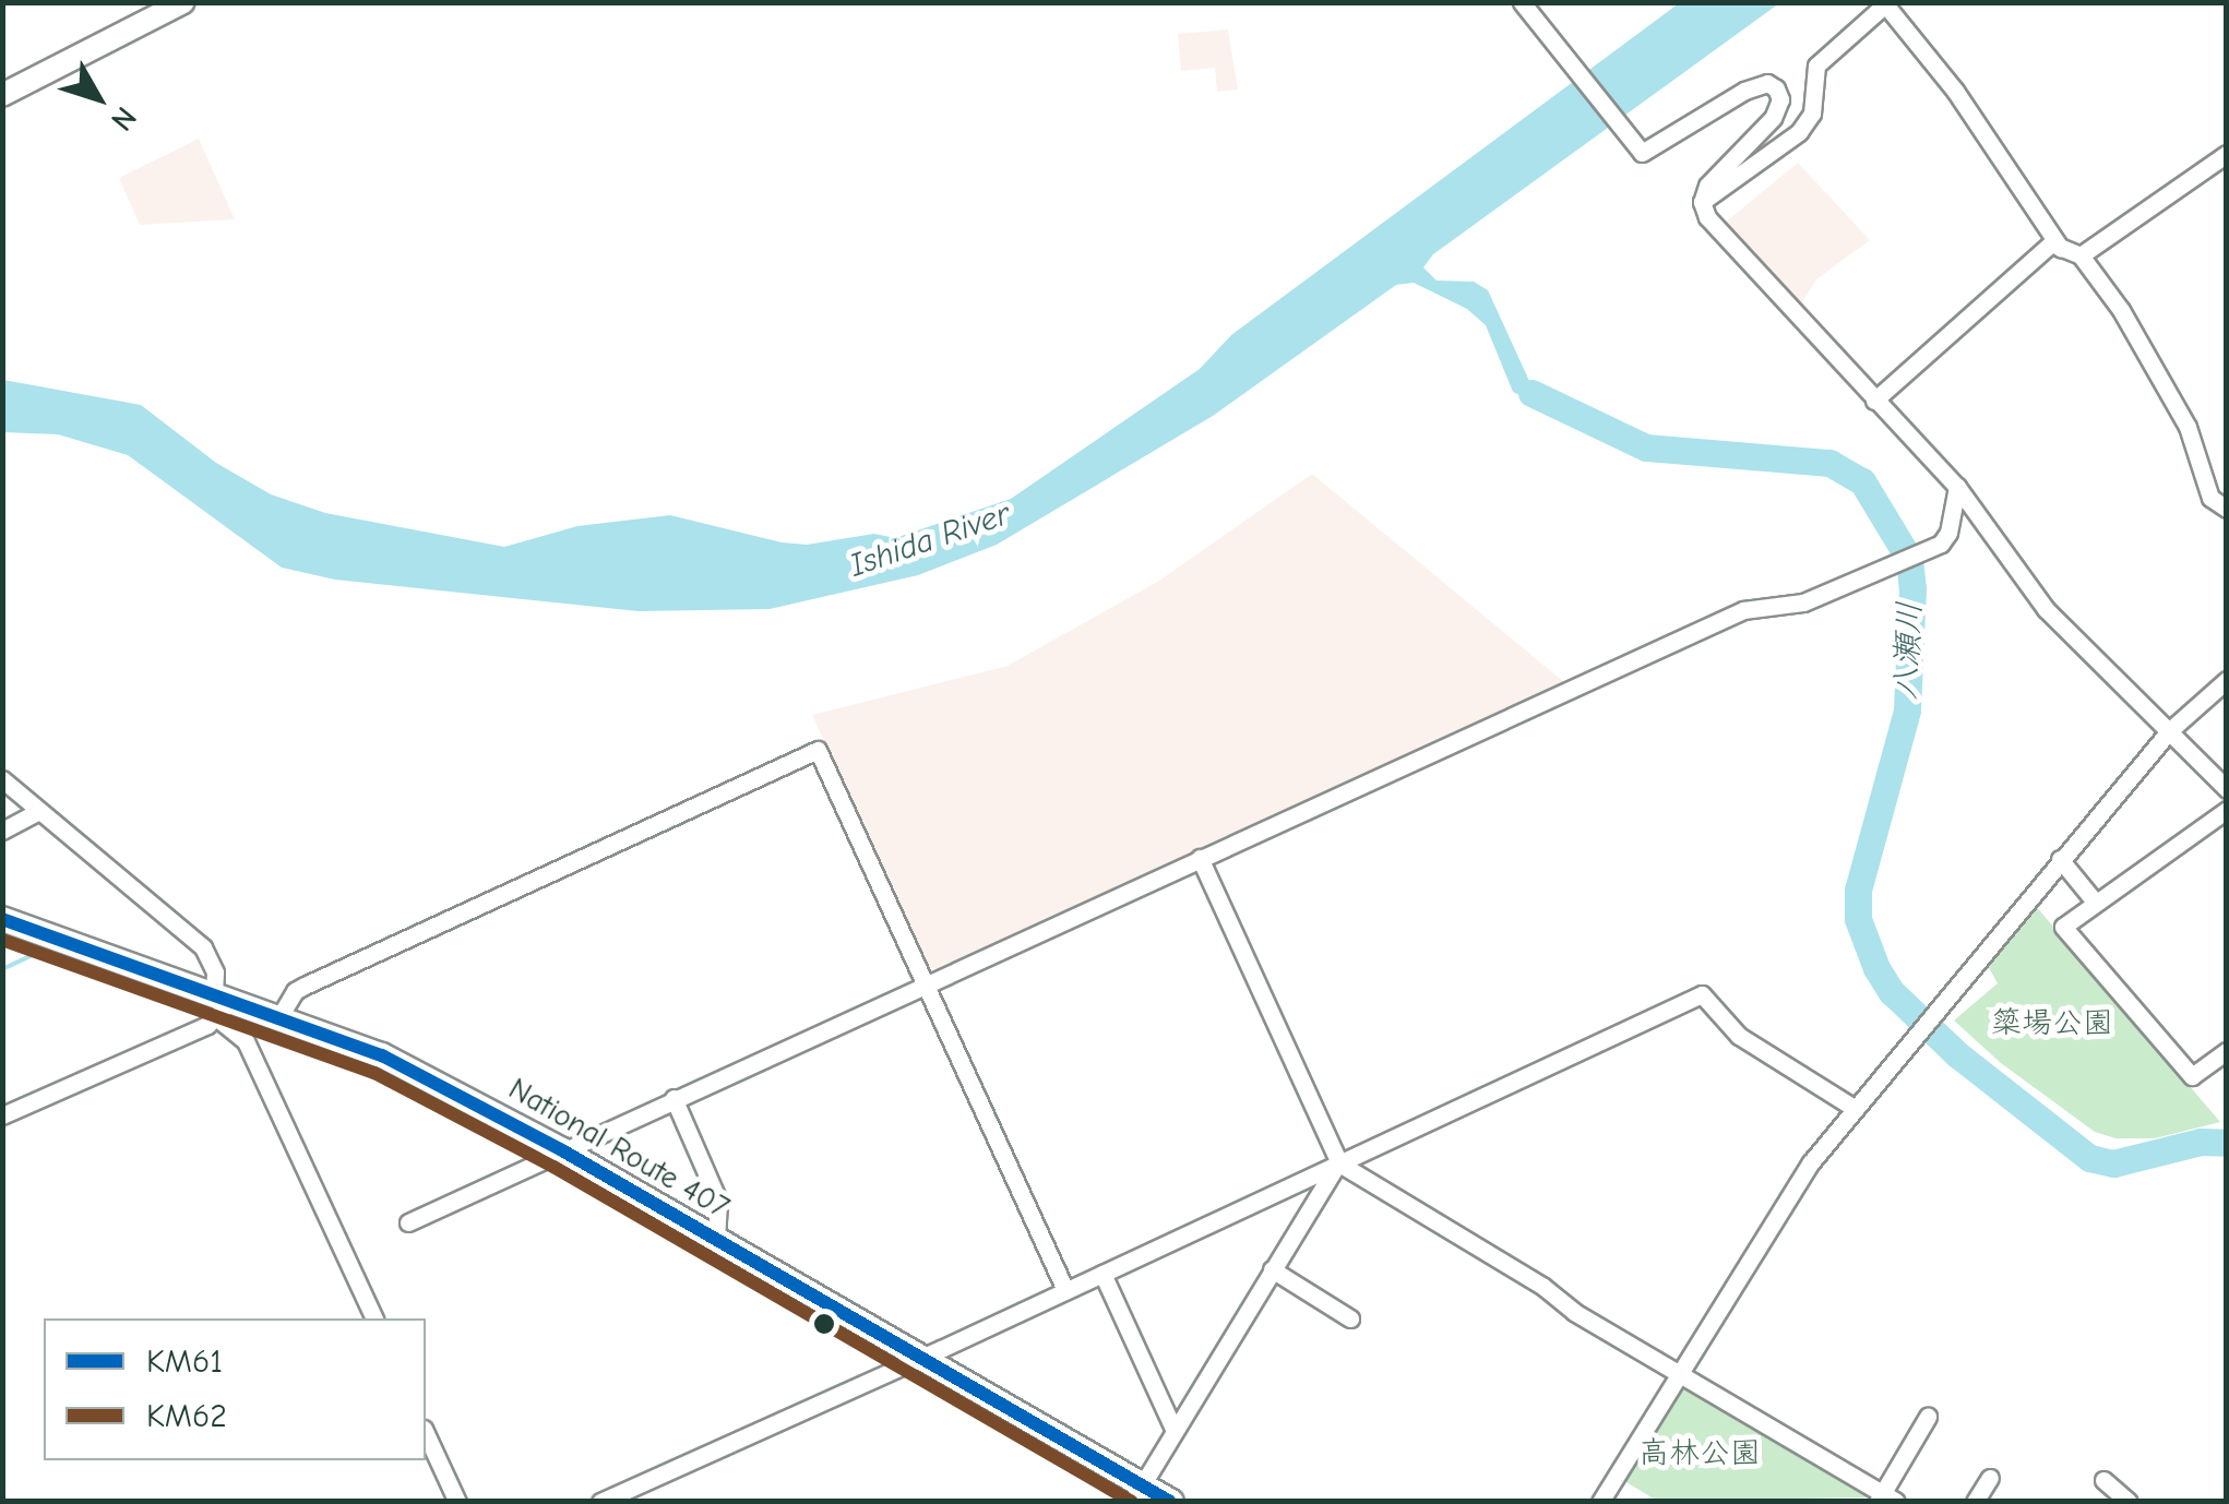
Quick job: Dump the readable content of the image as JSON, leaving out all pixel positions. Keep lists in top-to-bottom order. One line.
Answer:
{"streets":{"highway":["National Route 407"]},"water":["Ishida River","八瀬川"],"parks":["簗場公園","高林公園"],"lines":["transit line KM61","transit line KM62"],"legend":["KM61","KM62"],"north":"bottom right"}
